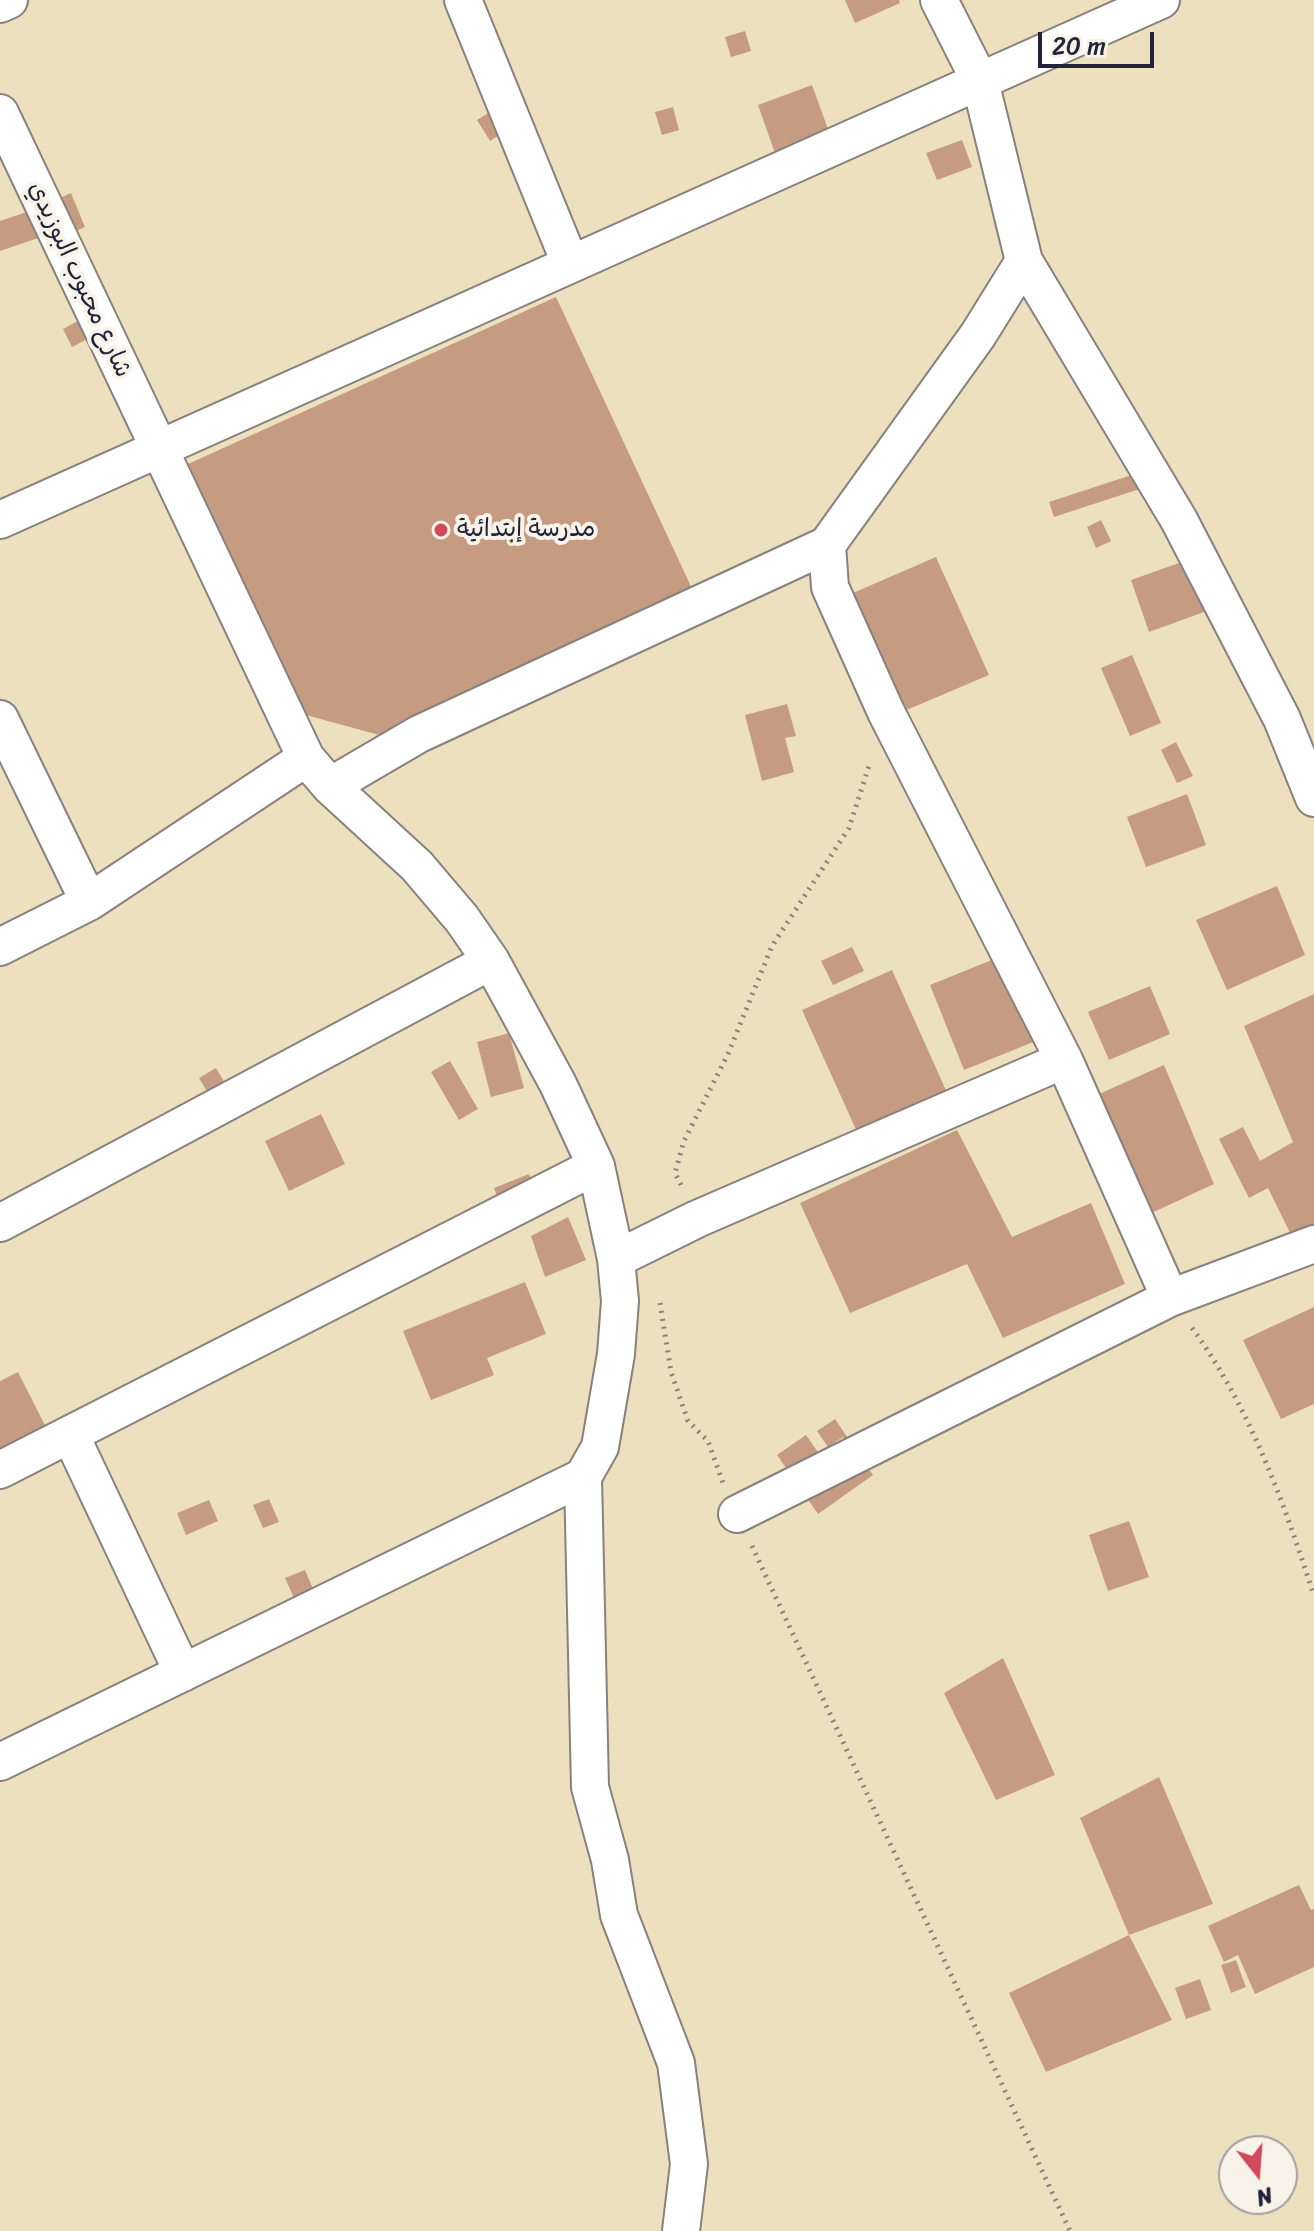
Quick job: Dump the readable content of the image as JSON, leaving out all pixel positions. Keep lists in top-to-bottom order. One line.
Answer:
{"streets":{"street":["شارع محبوب البوزيدي"]},"places":["مدرسة إبتدائية"],"scale_bar":"20 m","north":"bottom"}
